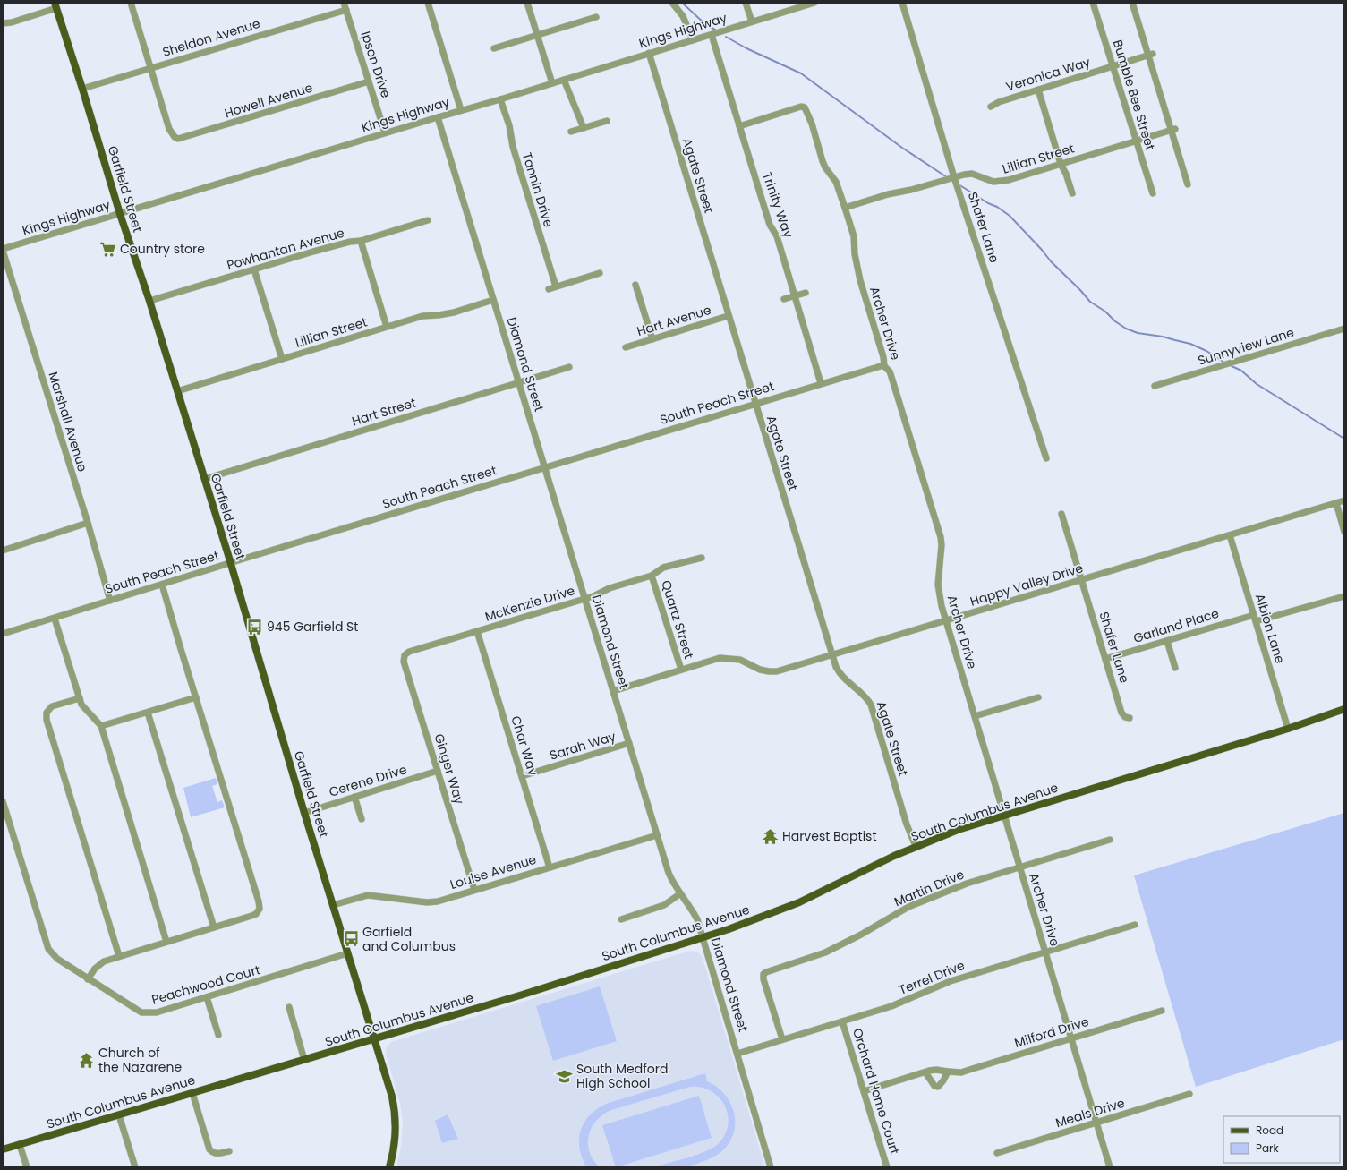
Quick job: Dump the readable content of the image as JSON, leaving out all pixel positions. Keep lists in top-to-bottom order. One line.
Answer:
{"streets":{"main road":["Garfield Street","South Columbus Avenue"],"street":["Kings Highway","Sheldon Avenue","Ipson Drive","Veronica Way","Bumble Bee Street","Howell Avenue","Lillian Street","Agate Street","Tannin Drive","Trinity Way","Shafer Lane","Powhantan Avenue","Hart Avenue","Archer Drive","Sunnyview Lane","Diamond Street","South Peach Street","Hart Street","Marshall Avenue","Happy Valley Drive","McKenzie Drive","Quartz Street","Garland Place","Albion Lane","Char Way","Sarah Way","Ginger Way","Cerene Drive","Louise Avenue","Martin Drive","Terrel Drive","Peachwood Court","Milford Drive","Orchard Home Court","Meals Drive"]},"crossings":[["Kings Highway","Ipson Drive"],["Kings Highway","Agate Street"],["Kings Highway","Garfield Street"],["Kings Highway","Tannin Drive"],["Kings Highway","Trinity Way"],["Kings Highway","Diamond Street"],["Kings Highway","Marshall Avenue"],["Sheldon Avenue","Ipson Drive"],["Sheldon Avenue","Howell Avenue"],["Sheldon Avenue","Garfield Street"],["Ipson Drive","Howell Avenue"],["Veronica Way","Bumble Bee Street"],["Bumble Bee Street","Lillian Street"],["Lillian Street","Garfield Street"],["Lillian Street","Shafer Lane"],["Lillian Street","Archer Drive"],["Lillian Street","Diamond Street"],["Agate Street","Hart Avenue"],["Agate Street","South Peach Street"],["Agate Street","Happy Valley Drive"],["Agate Street","South Columbus Avenue"],["Garfield Street","Powhantan Avenue"],["Garfield Street","South Peach Street"],["Garfield Street","Hart Street"],["Garfield Street","Cerene Drive"],["Garfield Street","South Columbus Avenue"],["Garfield Street","Louise Avenue"],["Garfield Street","Peachwood Court"],["Trinity Way","Archer Drive"],["Trinity Way","South Peach Street"],["Shafer Lane","Happy Valley Drive"],["Shafer Lane","Garland Place"],["Archer Drive","South Peach Street"],["Archer Drive","Happy Valley Drive"],["Archer Drive","South Columbus Avenue"],["Archer Drive","Martin Drive"],["Archer Drive","Terrel Drive"],["Archer Drive","Milford Drive"],["Archer Drive","Meals Drive"],["Diamond Street","South Peach Street"],["Diamond Street","Hart Street"],["Diamond Street","Happy Valley Drive"],["Diamond Street","McKenzie Drive"],["Diamond Street","Sarah Way"],["Diamond Street","South Columbus Avenue"],["Diamond Street","Louise Avenue"],["Diamond Street","Terrel Drive"],["South Peach Street","Marshall Avenue"],["Happy Valley Drive","Quartz Street"],["Happy Valley Drive","Albion Lane"],["McKenzie Drive","Quartz Street"],["McKenzie Drive","Char Way"],["McKenzie Drive","Ginger Way"],["Garland Place","Albion Lane"],["Albion Lane","South Columbus Avenue"],["Char Way","Sarah Way"],["Char Way","Louise Avenue"],["Ginger Way","Cerene Drive"],["Ginger Way","Louise Avenue"],["Martin Drive","Terrel Drive"],["Terrel Drive","Orchard Home Court"],["Milford Drive","Orchard Home Court"]],"places":{"supermarket":["Country store"],"bus stop":["945 Garfield St","Garfield and Columbus"],"temple":["Harvest Baptist","Church of the Nazarene"],"school or university":["South Medford High School"]},"legend":["Road","Park"]}
